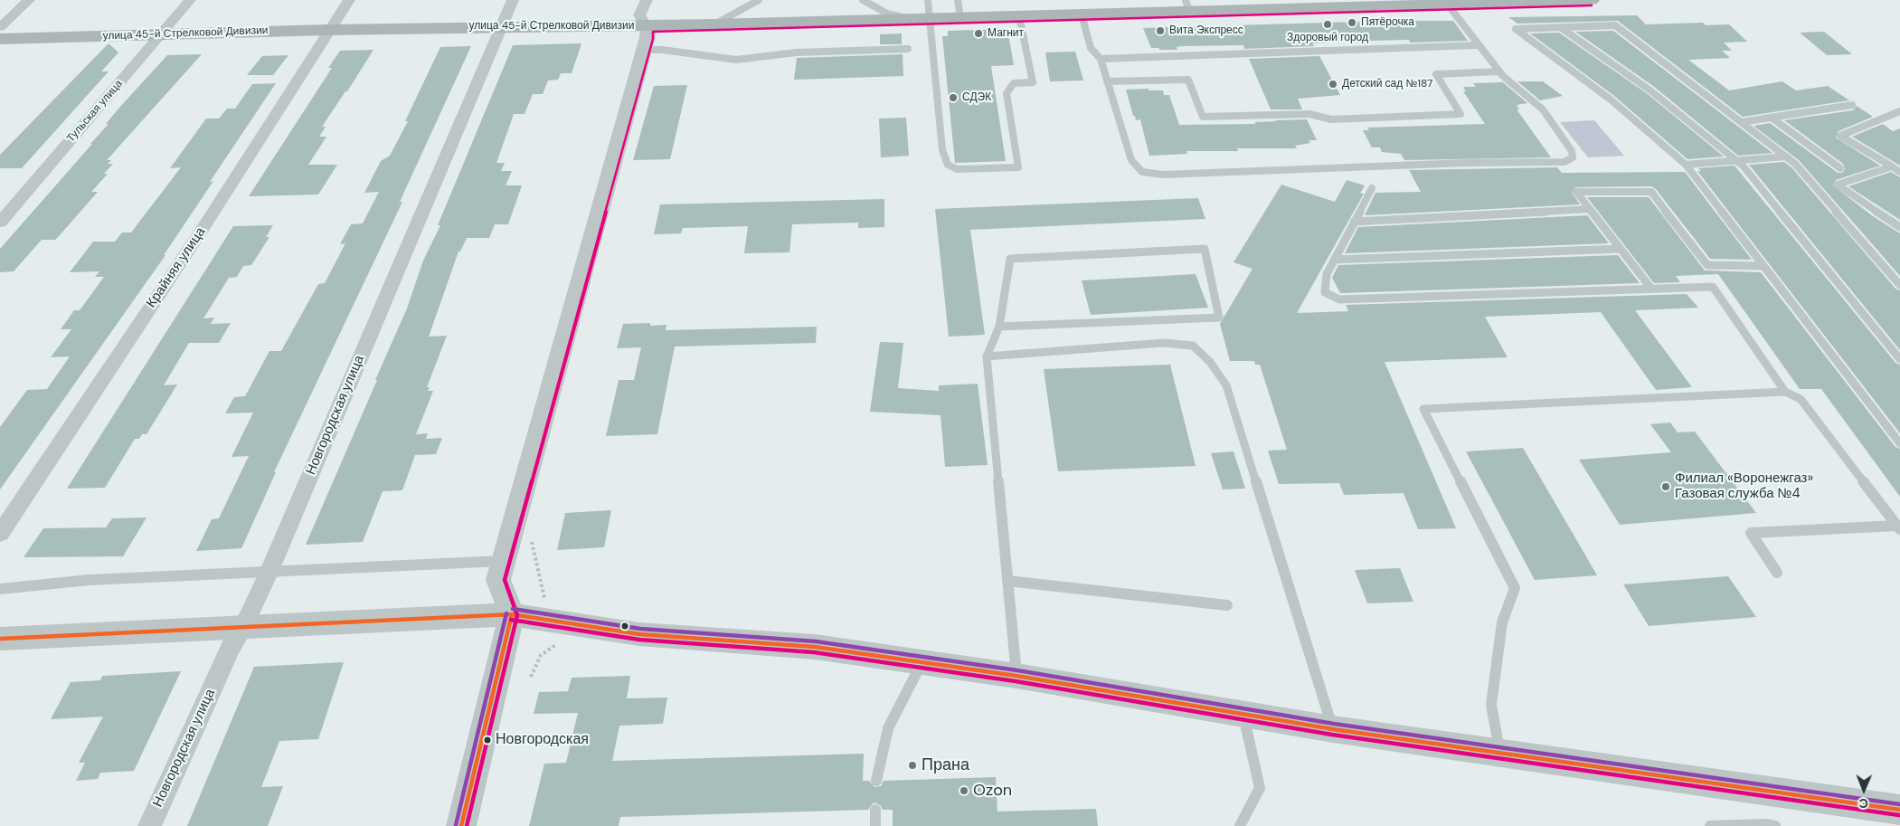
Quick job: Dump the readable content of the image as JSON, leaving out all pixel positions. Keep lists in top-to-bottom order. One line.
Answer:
{"streets":{"main road":["улица 45-й Стрелковой Дивизии"],"street":["Тульская улица","Крайняя улица","Новгородская улица"]},"crossings":[["улица 45-й Стрелковой Дивизии","Тульская улица"],["улица 45-й Стрелковой Дивизии","Крайняя улица"],["улица 45-й Стрелковой Дивизии","Новгородская улица"]],"places":["Пятёрочка","Здоровый город","Вита Экспресс","Магнит","Детский сад №187","СДЭК","Филиал «Воронежгаз» Газовая служба №4","Новгородская","Прана","Ozon"],"north":"bottom"}
